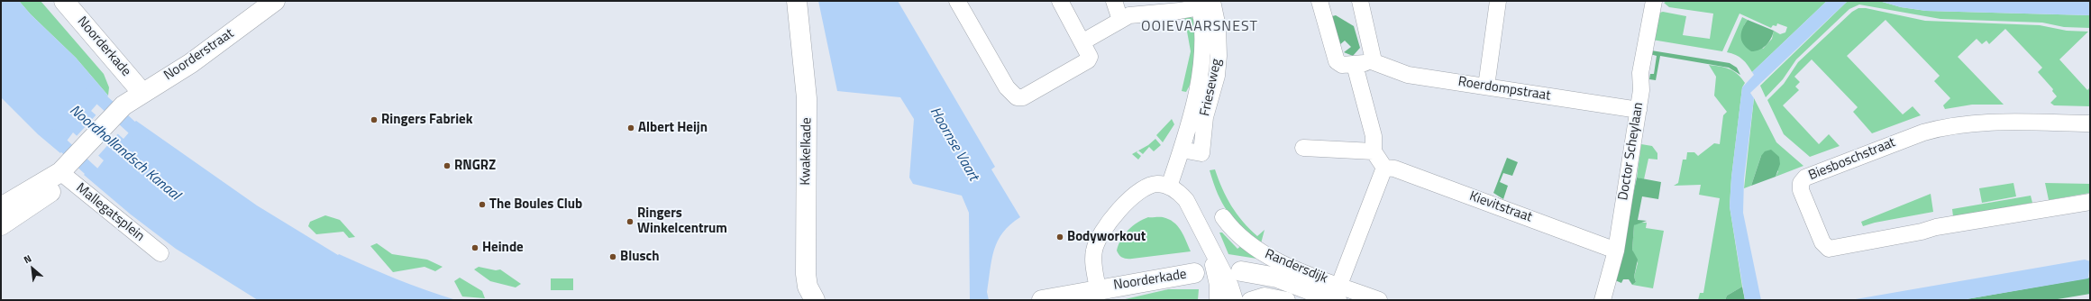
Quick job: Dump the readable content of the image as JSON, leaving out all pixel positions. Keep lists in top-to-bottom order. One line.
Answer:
{"streets":{"main road":["Noorderkade","Noorderstraat","Kwakelkade","Randersdijk"],"street":["Frieseweg","Roerdompstraat","Doctor Scheylaan","Biesboschstraat","Kievitstraat","Mallegatsplein"]},"crossings":[["Noorderkade","Noorderstraat"],["Noorderstraat","Mallegatsplein"],["Roerdompstraat","Doctor Scheylaan"],["Doctor Scheylaan","Kievitstraat"]],"districts":["OOIEVAARSNEST"],"water":["Hoornse Vaart","Noordhollandsch Kanaal"],"places":["Ringers Fabriek","Albert Heijn","RNGRZ","The Boules Club","Ringers Winkelcentrum","Bodyworkout","Heinde","Blusch"],"north":"top left"}
